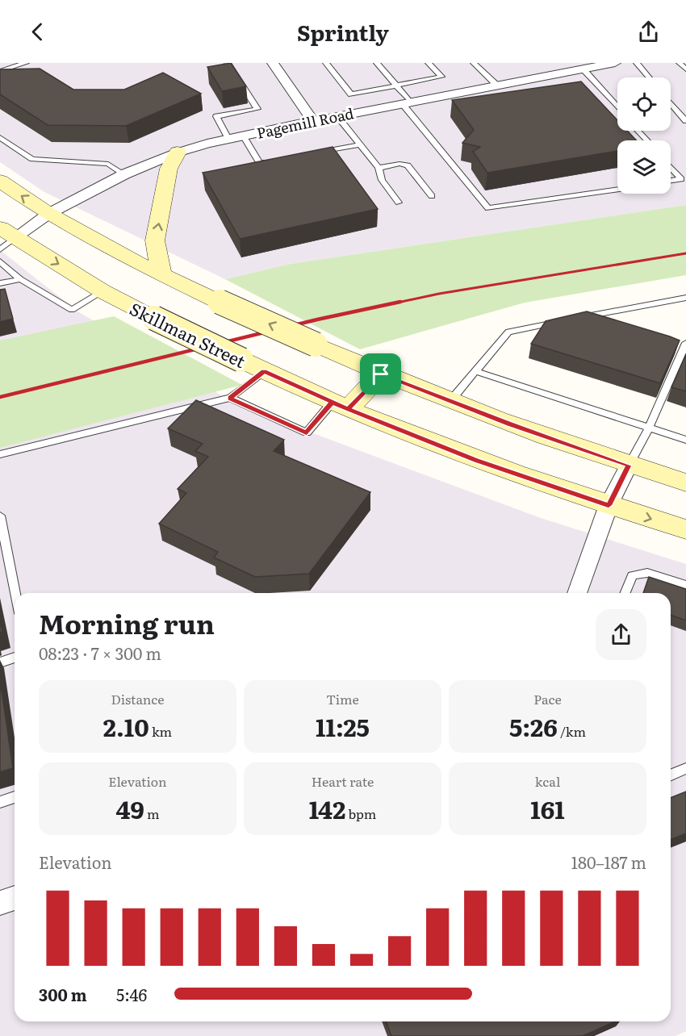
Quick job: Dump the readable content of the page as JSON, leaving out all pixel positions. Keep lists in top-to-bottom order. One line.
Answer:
{"streets":{"main road":["Skillman Street"],"street":["Pagemill Road"]},"crossings":[["Pagemill Road","Skillman Street"]],"page":{"header":"Sprintly","heading":["Morning run","08:23 · 7 × 300 m"],"stats":[["Distance","2.10 km"],["Time","11:25"],["Pace","5:26 /km"],["Elevation","49 m"],["Heart rate","142 bpm"],["kcal","161"]],"chart":["Elevation","180–187 m"],"list":[{"name":"300 m","note":"5:46"}]}}
